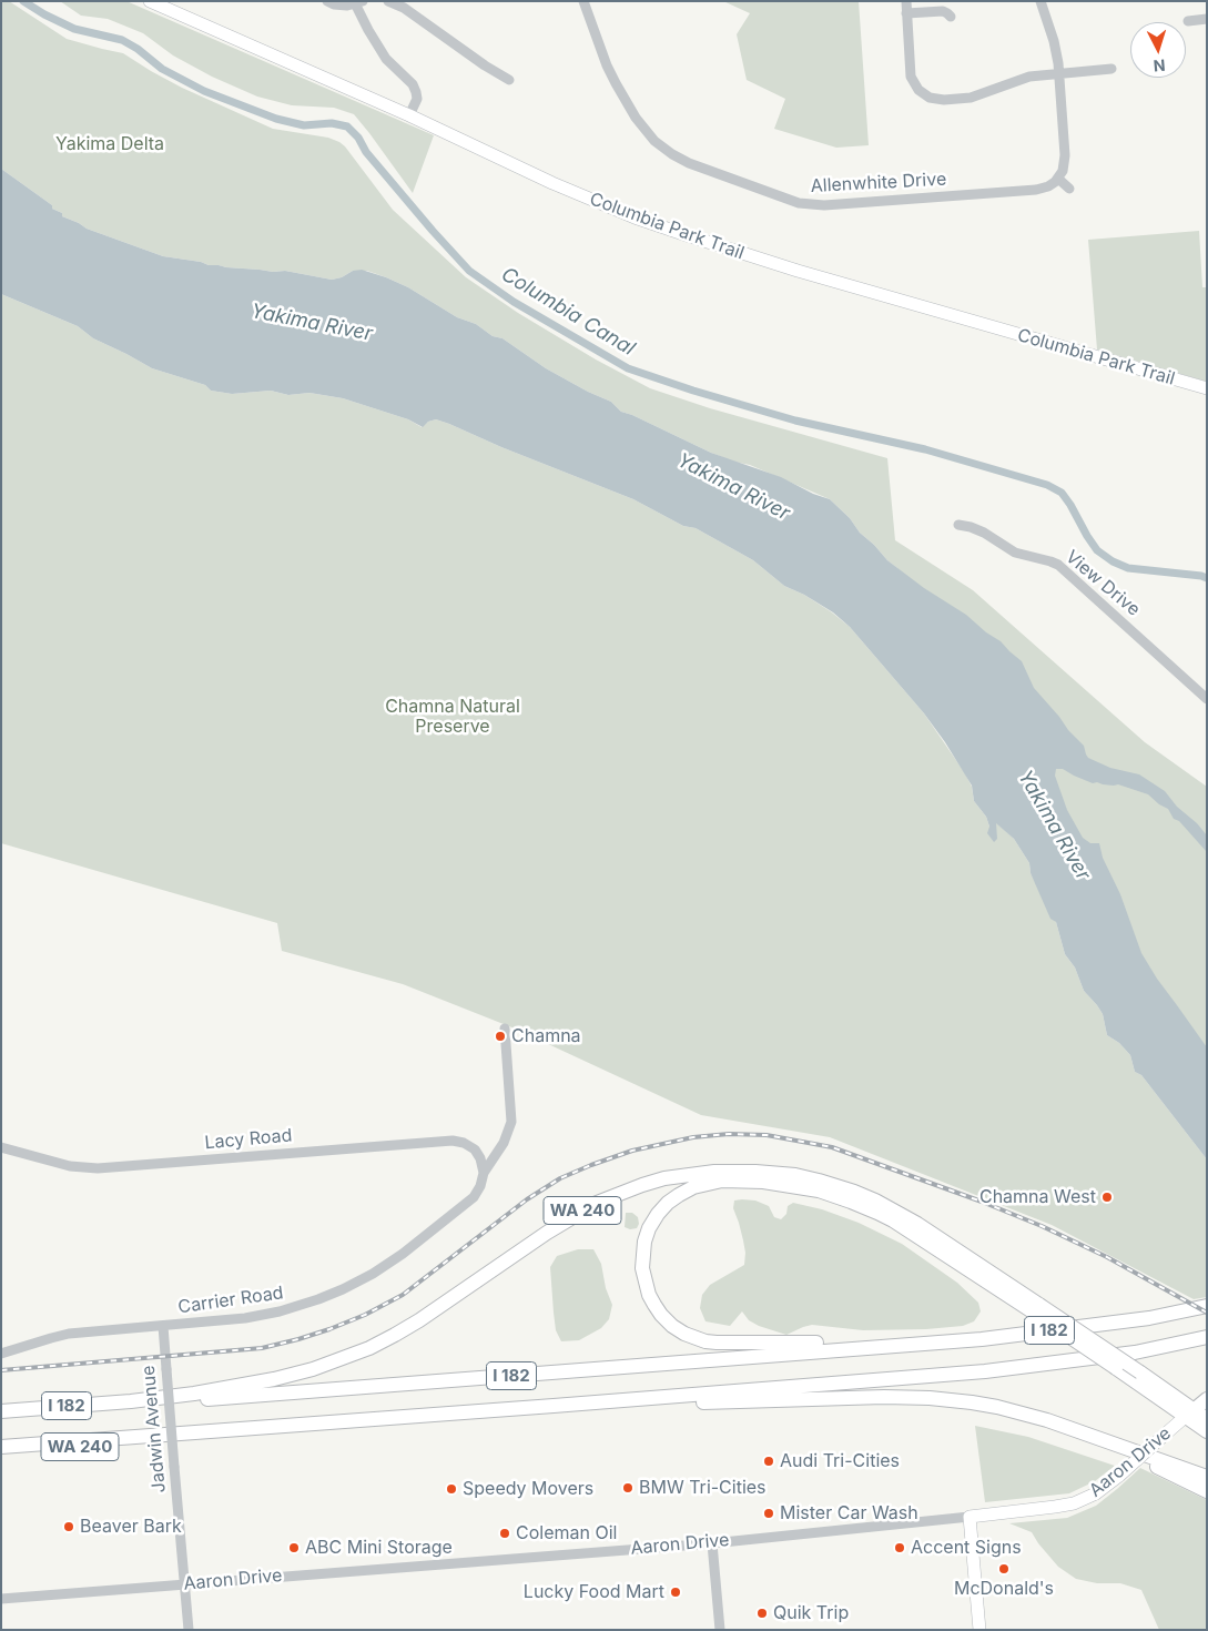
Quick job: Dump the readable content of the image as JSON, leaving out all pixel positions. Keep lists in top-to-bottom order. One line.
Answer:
{"streets":{"highway":["WA 240","I 182"],"main road":["Columbia Park Trail","Aaron Drive"],"street":["Allenwhite Drive","View Drive","Lacy Road","Carrier Road","Jadwin Avenue"]},"crossings":[["Lacy Road","Carrier Road"],["WA 240","I 182"],["Carrier Road","Jadwin Avenue"],["Jadwin Avenue","Aaron Drive"]],"water":["Columbia Canal","Yakima River"],"parks":["Yakima Delta","Chamna Natural Preserve"],"places":["Chamna","Chamna West","Audi Tri-Cities","BMW Tri-Cities","Speedy Movers","Mister Car Wash","Beaver Bark","Coleman Oil","ABC Mini Storage","Accent Signs","McDonald's","Lucky Food Mart","Quik Trip"],"north":"bottom"}
